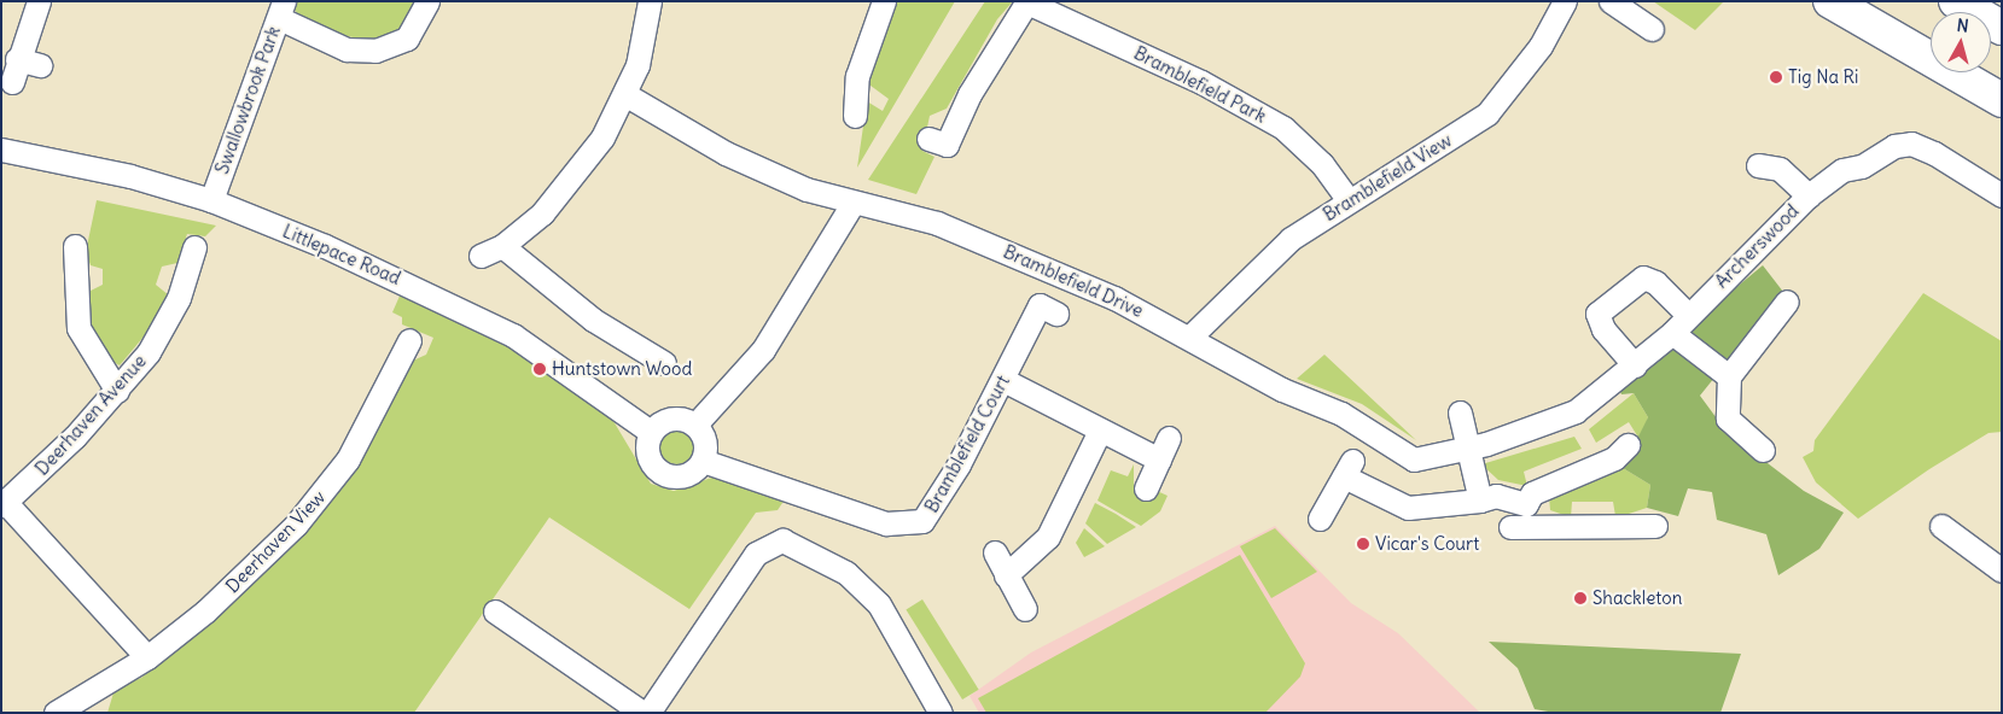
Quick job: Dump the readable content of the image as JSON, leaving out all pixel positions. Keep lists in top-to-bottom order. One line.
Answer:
{"streets":{"street":["Bramblefield Park","Swallowbrook Park","Bramblefield View","Archerswood","Littlepace Road","Bramblefield Drive","Deerhaven Avenue","Bramblefield Court","Deerhaven View"]},"crossings":[["Bramblefield Park","Bramblefield View"],["Swallowbrook Park","Littlepace Road"],["Bramblefield View","Bramblefield Drive"],["Archerswood","Bramblefield Drive"],["Littlepace Road","Bramblefield Court"]],"places":["Tig Na Ri","Huntstown Wood","Vicar's Court","Shackleton"],"north":"top"}
